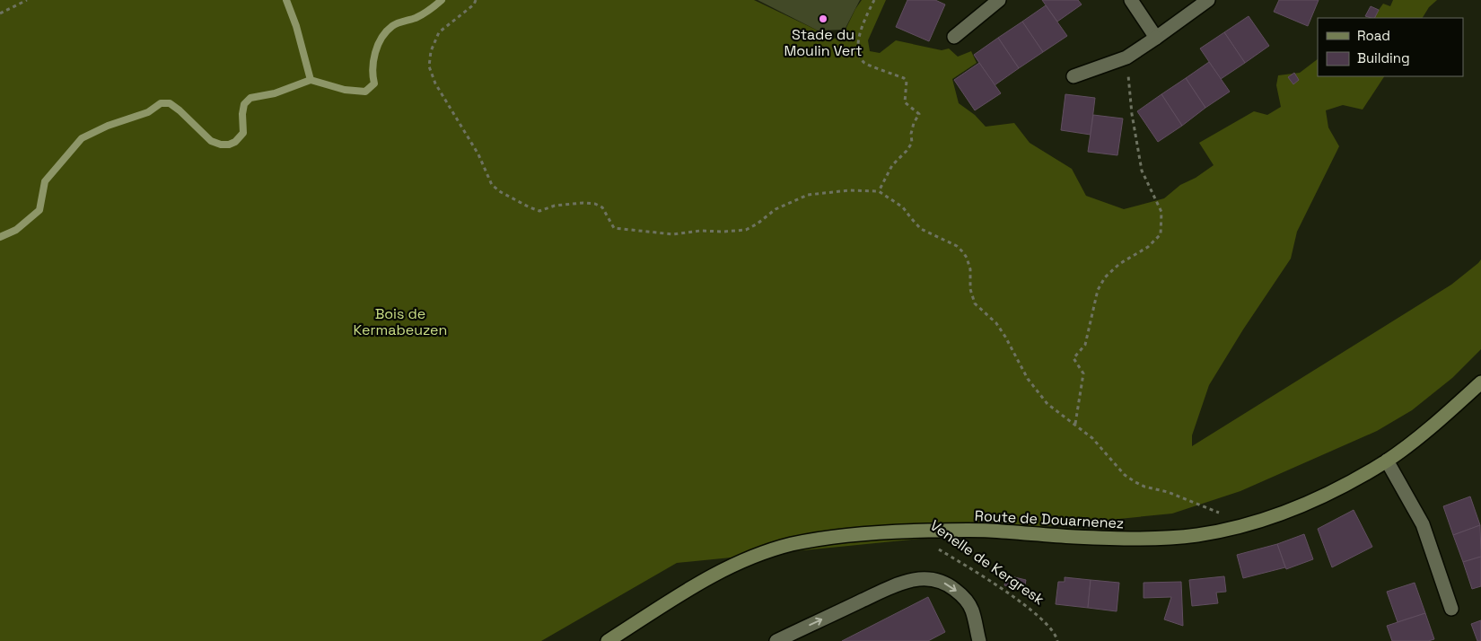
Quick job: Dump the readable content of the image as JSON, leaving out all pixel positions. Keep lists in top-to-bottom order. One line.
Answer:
{"streets":{"main road":["Route de Douarnenez"],"path":["Venelle de Kergresk"]},"crossings":[["Route de Douarnenez","Venelle de Kergresk"]],"parks":["Bois de Kermabeuzen"],"places":["Stade du Moulin Vert"],"legend":["Road","Building"]}
